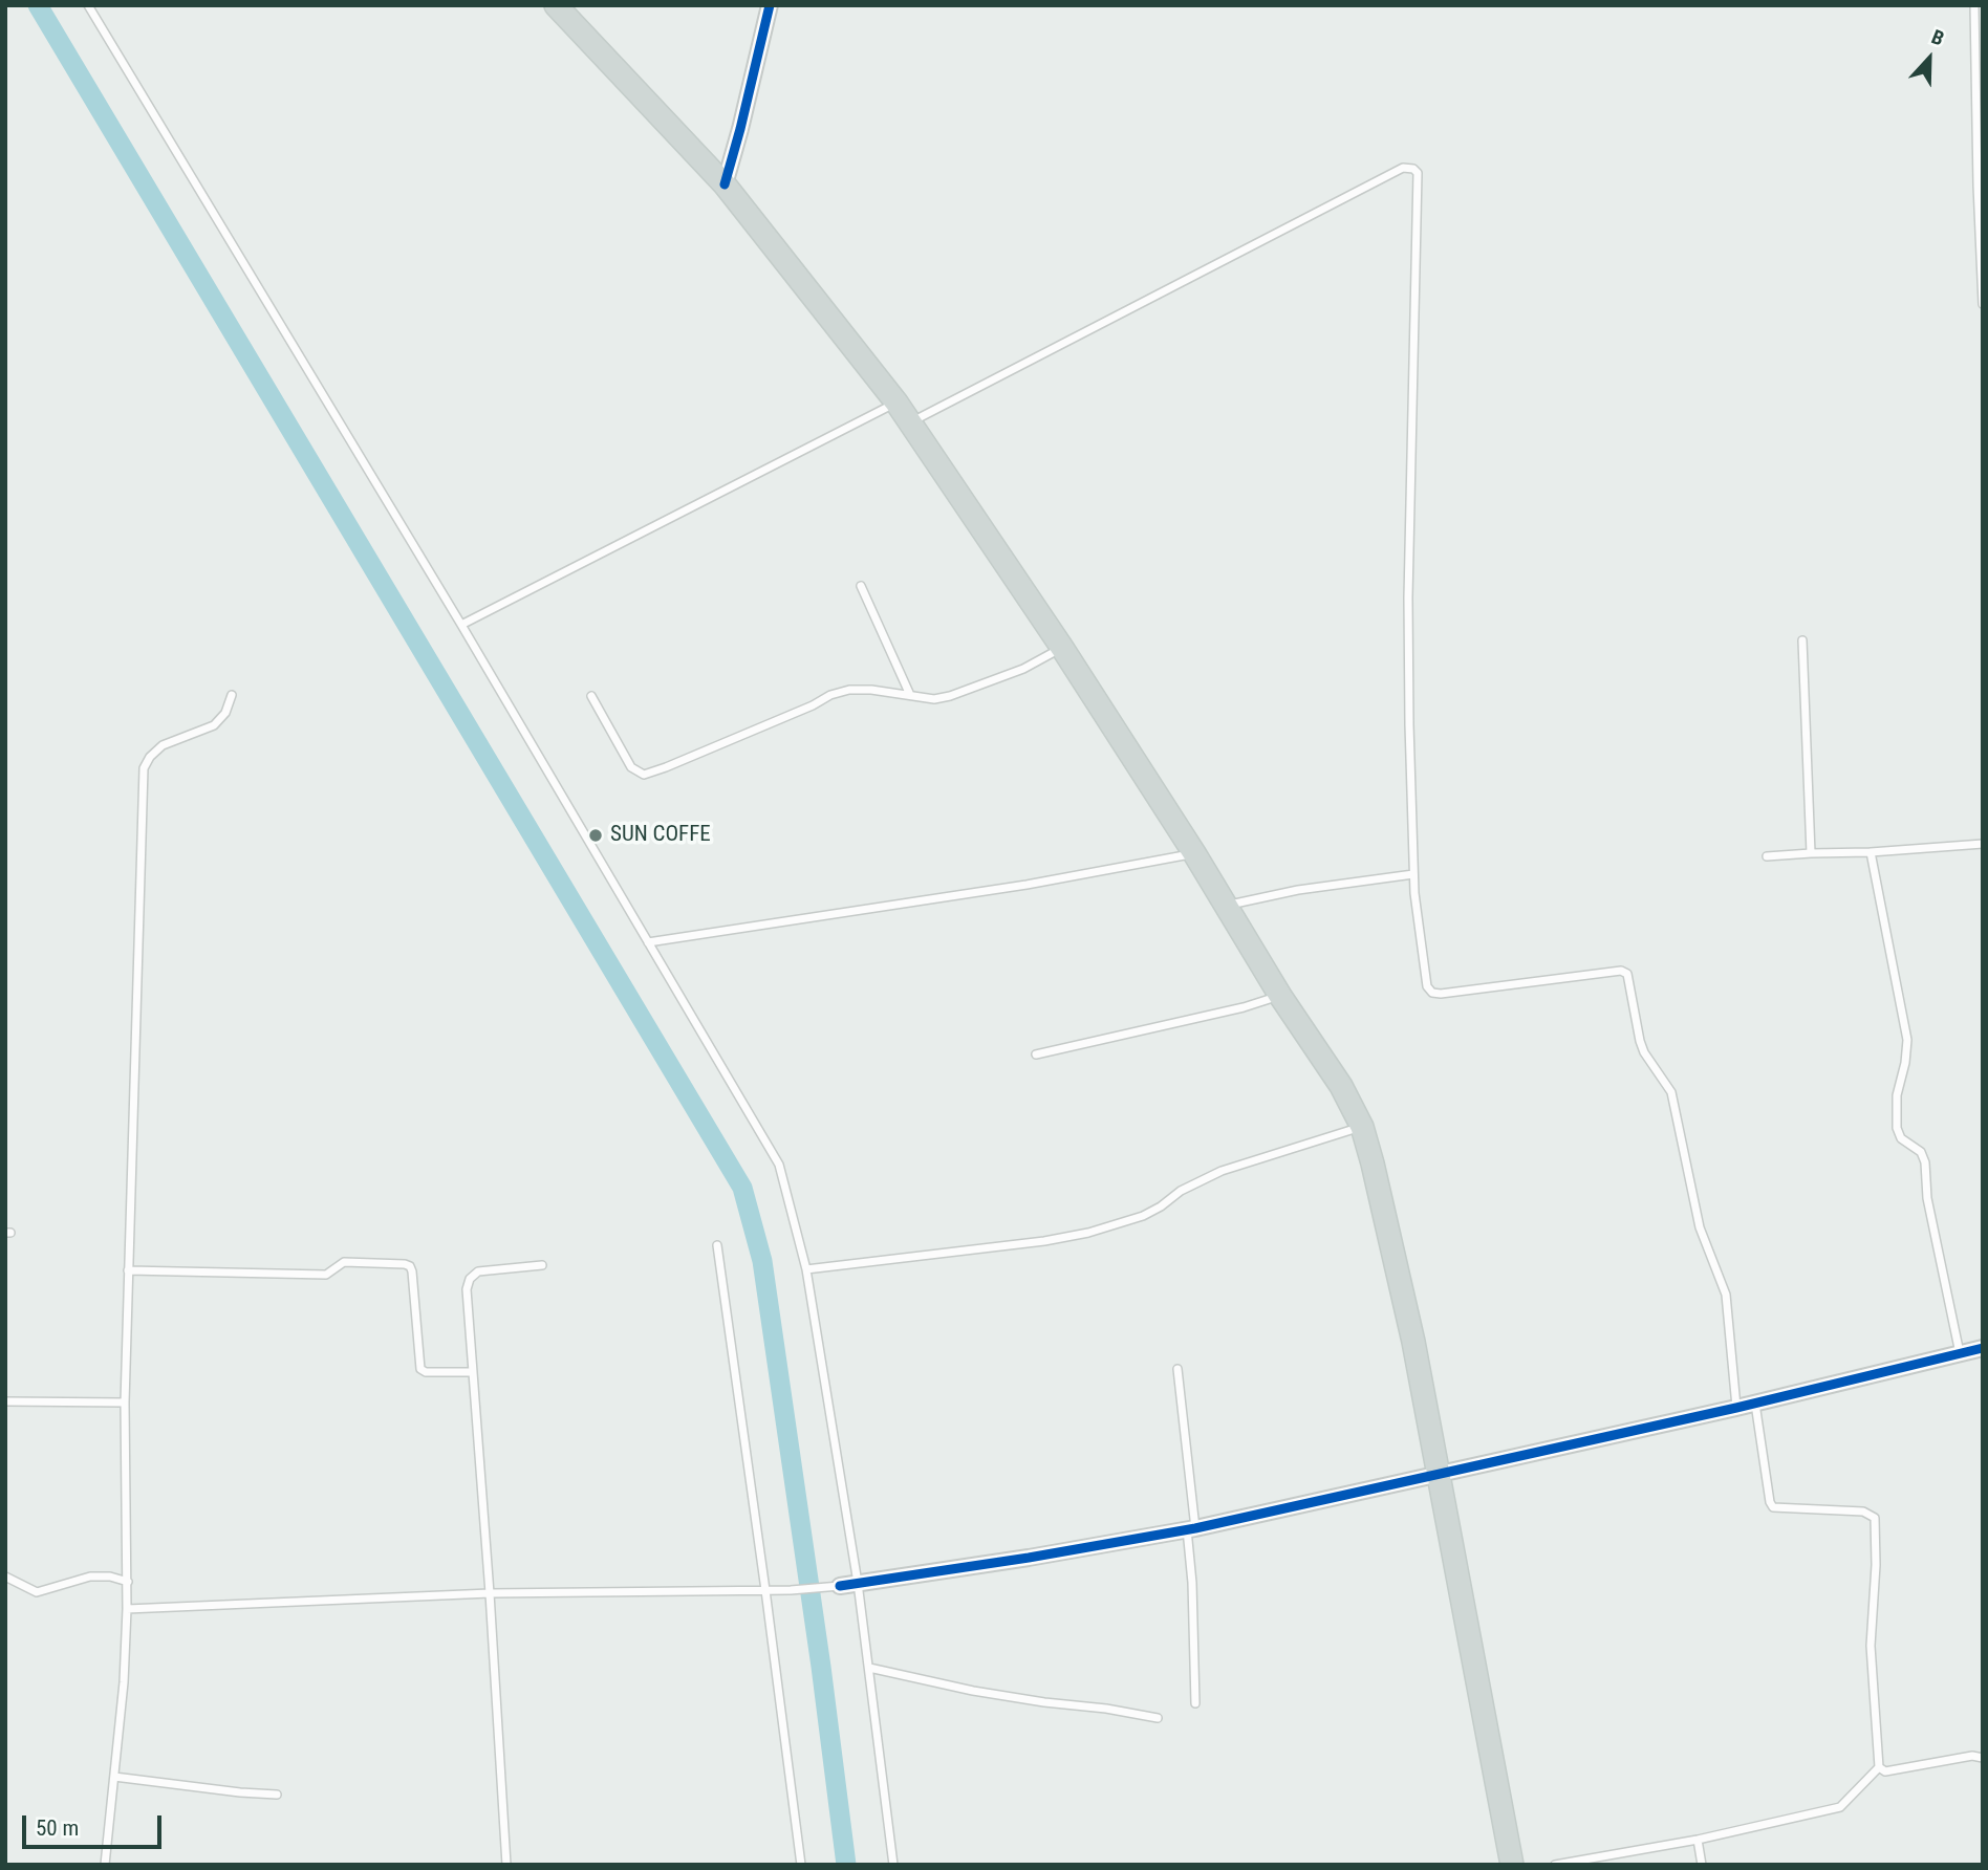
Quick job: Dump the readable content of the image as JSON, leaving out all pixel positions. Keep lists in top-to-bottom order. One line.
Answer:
{"places":["SUN COFFE"],"scale_bar":"50 m","north":"top"}
